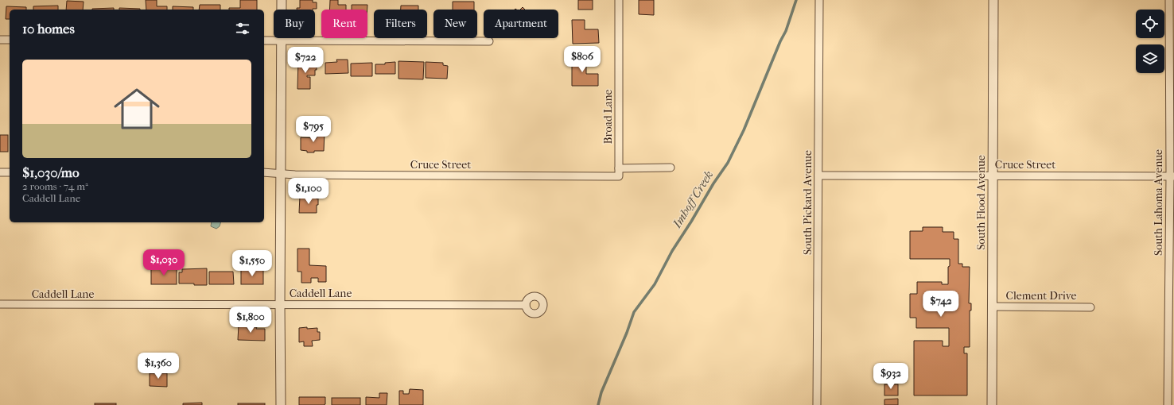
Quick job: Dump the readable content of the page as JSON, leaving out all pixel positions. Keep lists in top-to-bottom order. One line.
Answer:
{"streets":{"street":["Broad Lane","Cruce Street","South Pickard Avenue","South Flood Avenue","South Lahoma Avenue","Caddell Lane","Clement Drive"]},"crossings":[["Broad Lane","Cruce Street"],["Cruce Street","South Pickard Avenue"],["Cruce Street","South Flood Avenue"],["Cruce Street","South Lahoma Avenue"],["South Flood Avenue","Clement Drive"]],"water":["Imhoff Creek"],"page":{"chip":["Buy","Rent","Filters","New","Apartment"],"heading":"10 homes","price":["$806","$722","$795","$1,100","$1,030","$1,550","$742","$1,800","$1,360","$932"],"list":[{"name":"$1,030/mo","note":"2 rooms · 74 m² · Caddell Lane"}]}}
